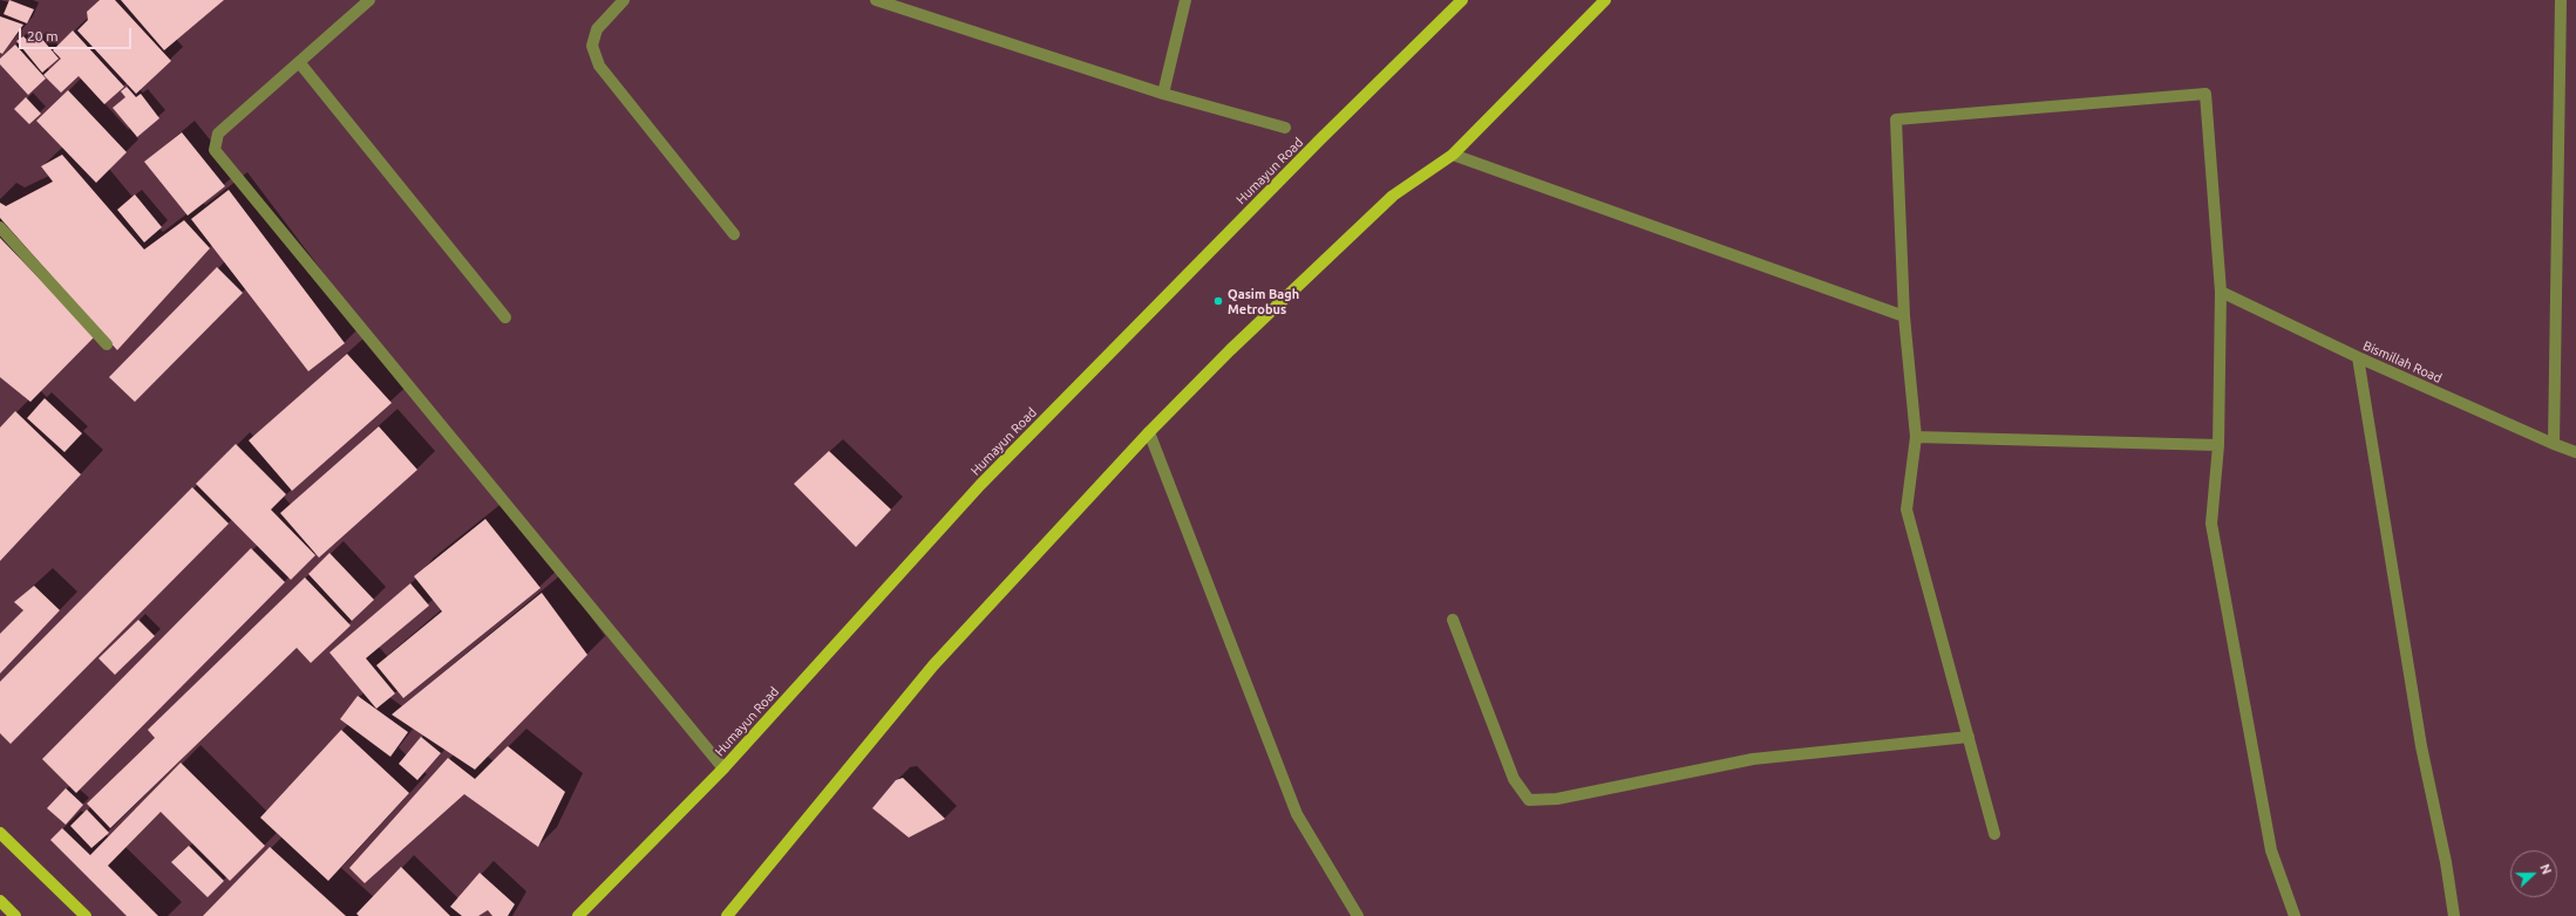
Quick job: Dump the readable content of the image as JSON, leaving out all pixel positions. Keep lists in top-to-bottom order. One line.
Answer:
{"streets":{"main road":["Humayun Road"],"street":["Bismillah Road"]},"places":["Qasim Bagh Metrobus"],"scale_bar":"20 m","north":"right"}
